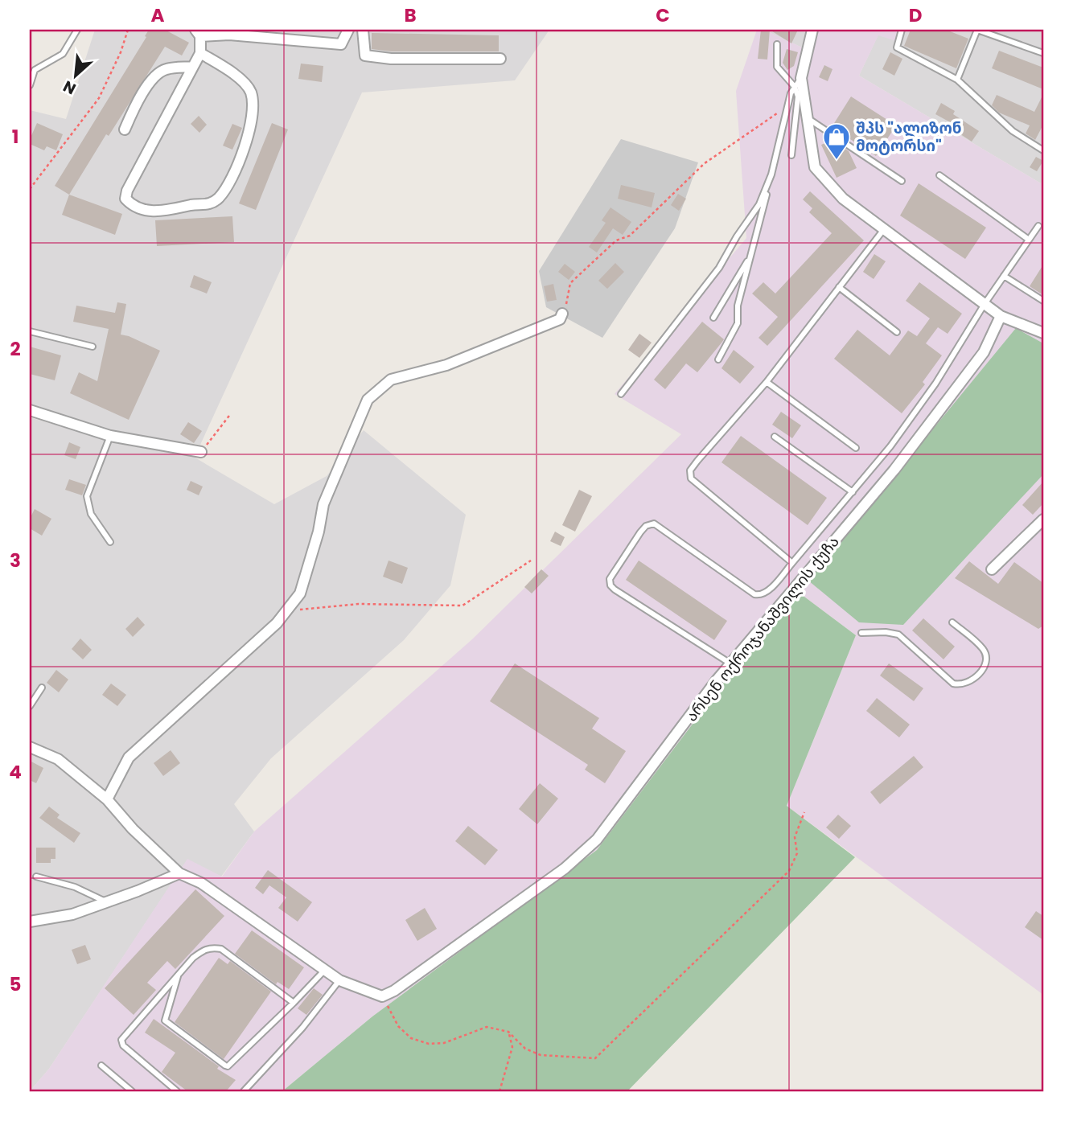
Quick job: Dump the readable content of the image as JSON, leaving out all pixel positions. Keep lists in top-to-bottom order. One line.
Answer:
{"streets":{"street":["არსენ ოქროჯანაშვილის ქუჩა"]},"places":{"shop":["შპს \"ალიზონ მოტორსი\""]},"north":"bottom left","grid":{"columns":["A","B","C","D"],"rows":["1","2","3","4","5"]}}
